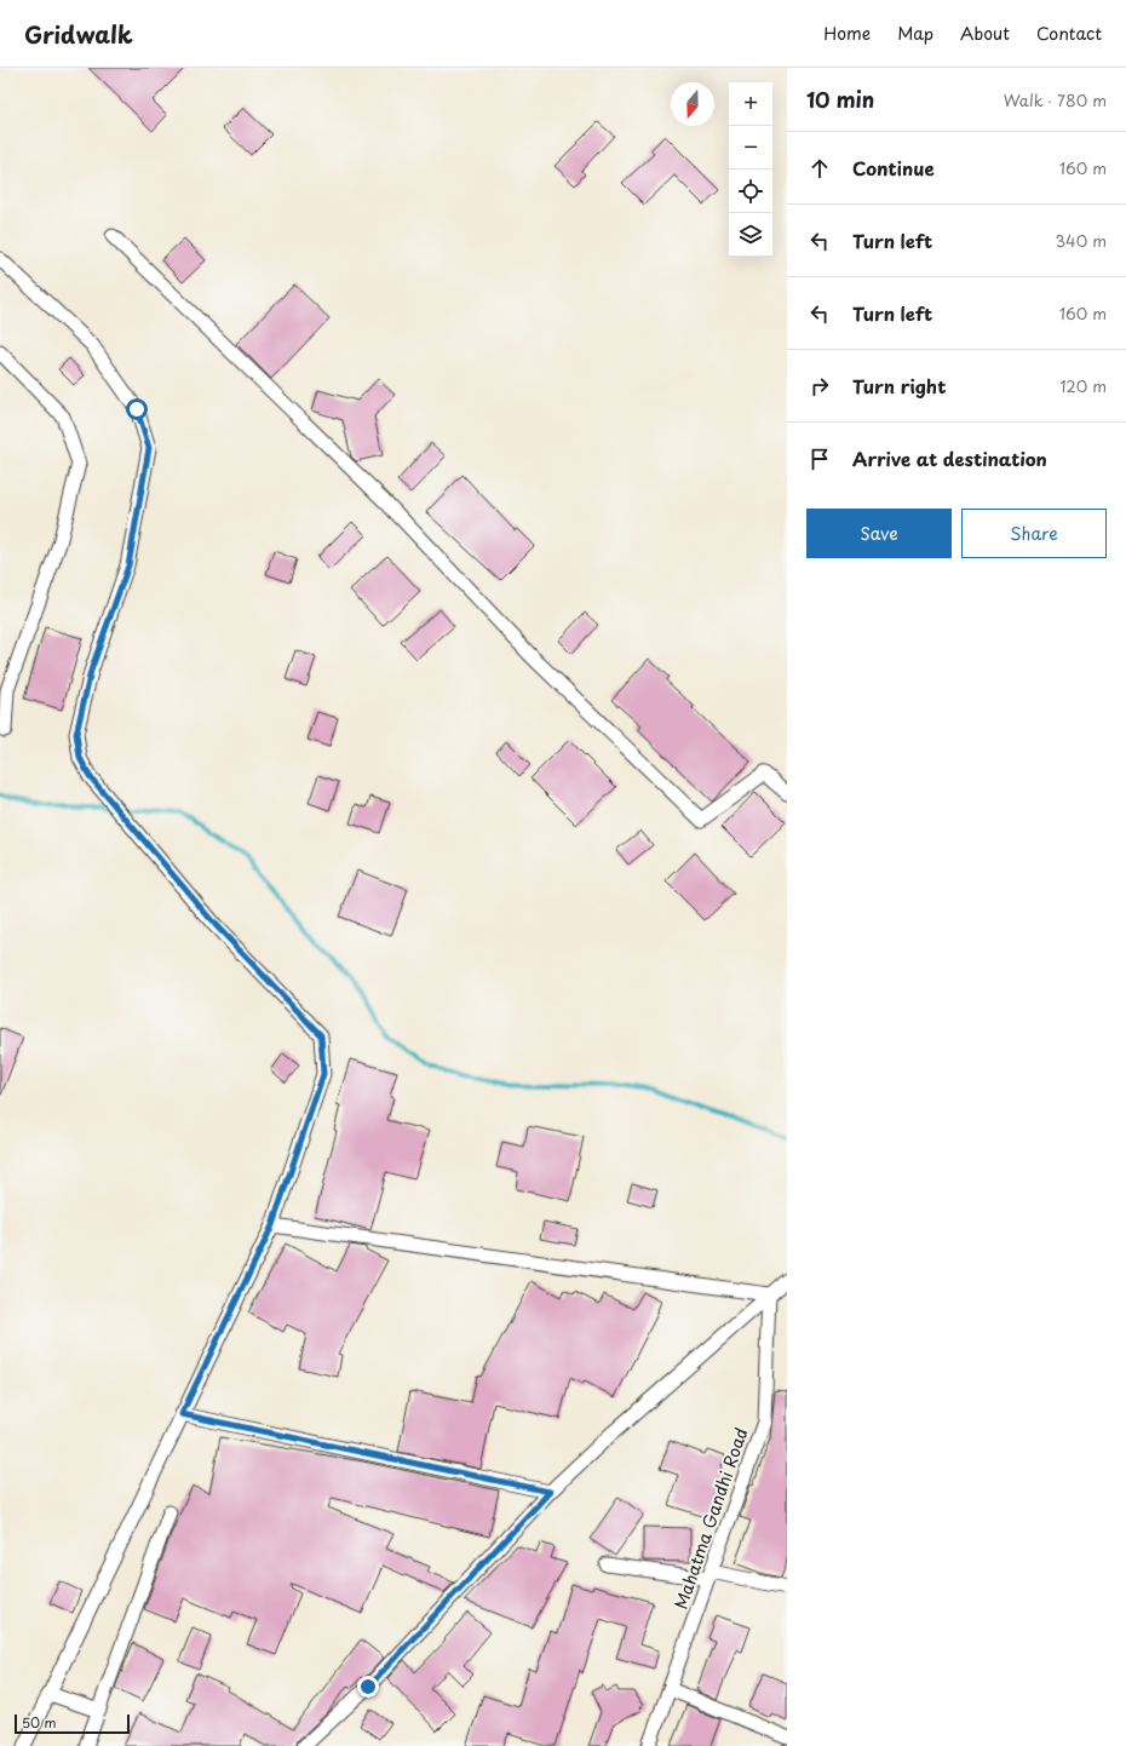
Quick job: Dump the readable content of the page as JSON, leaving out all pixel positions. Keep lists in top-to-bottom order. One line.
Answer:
{"streets":{"street":["Mahatma Gandhi Road"]},"scale_bar":"50 m","north":"bottom","page":{"header":"Gridwalk","nav":["Home","Map","About","Contact"],"heading":["10 min","Walk · 780 m"],"map_buttons":["+","−"],"list":[["Continue","160 m"],["Turn left","340 m"],["Turn left","160 m"],["Turn right","120 m"],"Arrive at destination"],"buttons":["Save","Share"],"scale":"50 m"}}
